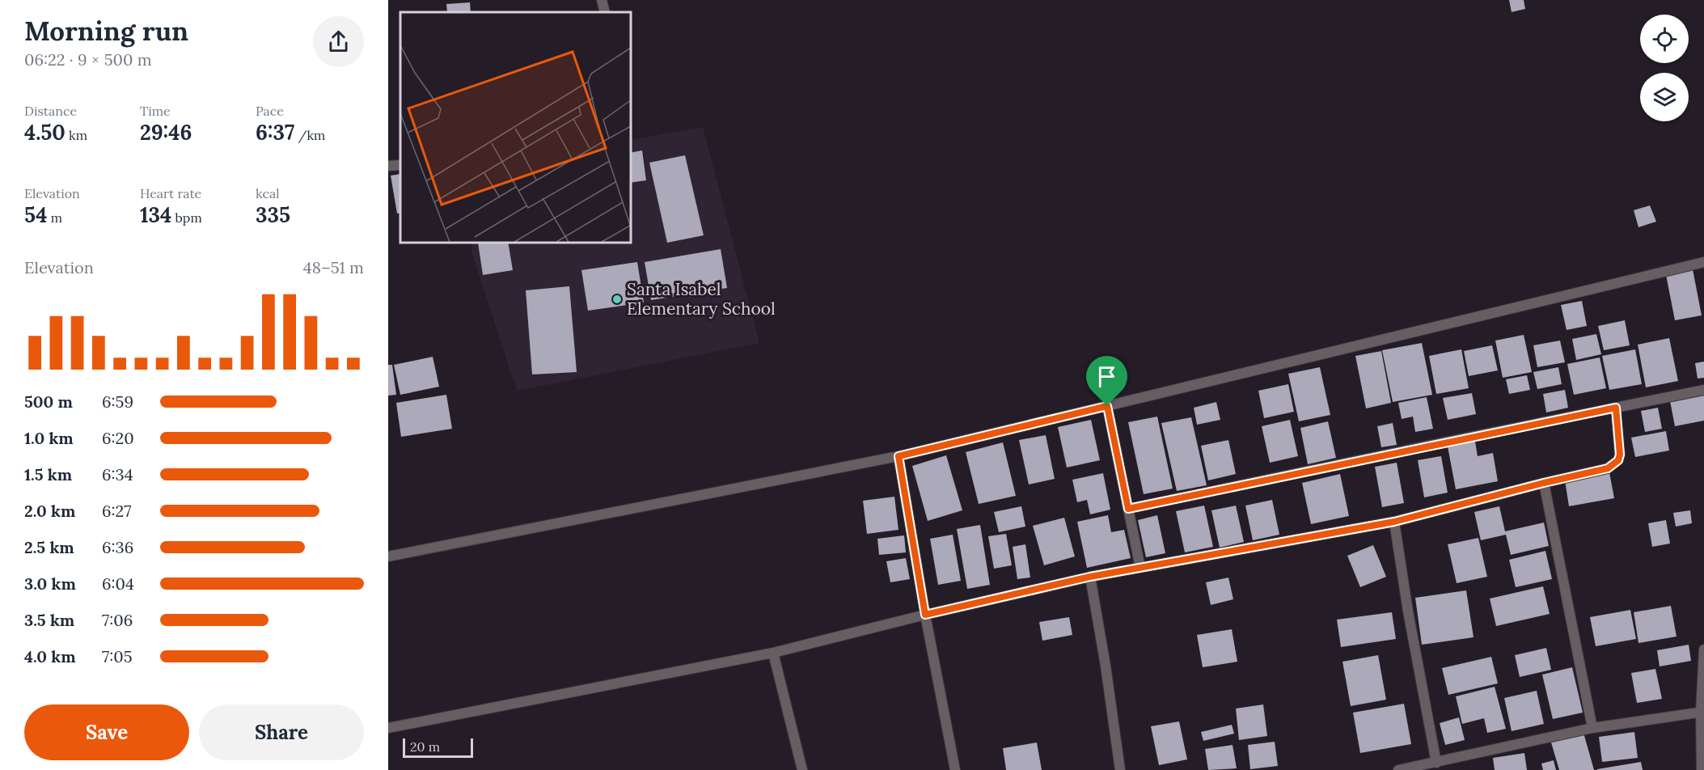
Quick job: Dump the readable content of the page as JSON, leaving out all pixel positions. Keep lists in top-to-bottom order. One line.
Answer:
{"places":["Santa Isabel Elementary School"],"scale_bar":"20 m","page":{"heading":["Morning run","06:22 · 9 × 500 m"],"stats":[["Distance","4.50 km"],["Time","29:46"],["Pace","6:37 /km"],["Elevation","54 m"],["Heart rate","134 bpm"],["kcal","335"]],"chart":["Elevation","48–51 m"],"list":[{"name":"500 m","note":"6:59"},{"name":"1.0 km","note":"6:20"},{"name":"1.5 km","note":"6:34"},{"name":"2.0 km","note":"6:27"},{"name":"2.5 km","note":"6:36"},{"name":"3.0 km","note":"6:04"},{"name":"3.5 km","note":"7:06"},{"name":"4.0 km","note":"7:05"}],"buttons":["Save","Share"],"scale":"20 m"}}
